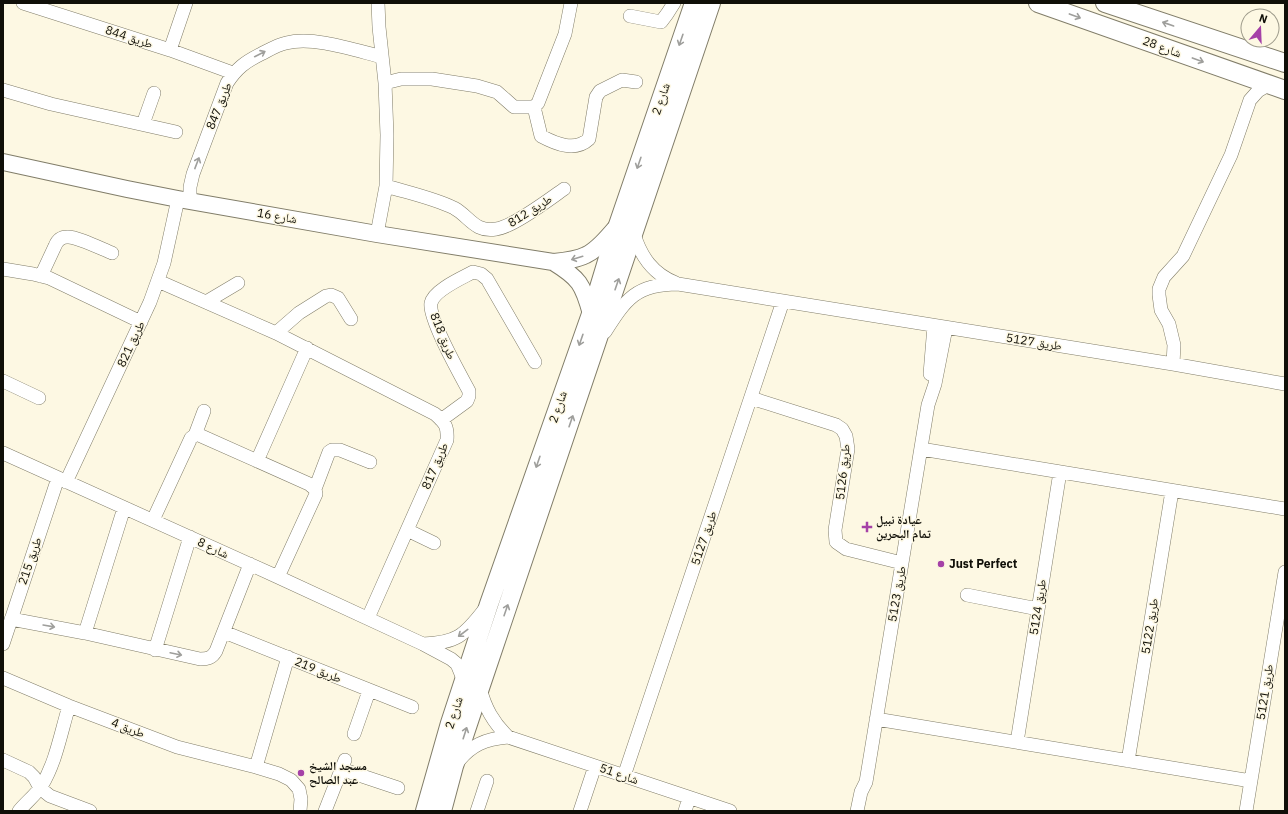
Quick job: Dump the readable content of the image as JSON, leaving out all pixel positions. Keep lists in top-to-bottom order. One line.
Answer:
{"streets":{"main road":["شارع 28","شارع 2"],"street":["طريق 844","طريق 847","طريق 812","شارع 16","طريق 818","طريق 5127","طريق 821","طريق 817","طريق 5126","شارع 8","طريق 215","طريق 5123","طريق 5124","طريق 5122","طريق 219","طريق 5121","طريق 4","شارع 51"]},"crossings":[["طريق 844","طريق 847"],["شارع 2","شارع 16"],["شارع 2","طريق 5127"],["شارع 2","شارع 8"],["شارع 2","شارع 51"],["طريق 847","شارع 16"],["طريق 847","طريق 821"],["شارع 16","طريق 821"],["طريق 818","طريق 817"],["طريق 5127","طريق 5126"],["طريق 5127","طريق 5123"],["طريق 5127","شارع 51"],["طريق 821","شارع 8"],["طريق 821","طريق 215"],["طريق 817","شارع 8"],["طريق 5126","طريق 5123"],["شارع 8","طريق 215"],["شارع 8","شارع 51"]],"one_way":["طريق 847"],"places":{"health":["عيادة نبيل تمام البحرين"],"other":["Just Perfect","مسجد الشيخ عبد الصالح"]},"north":"top"}
